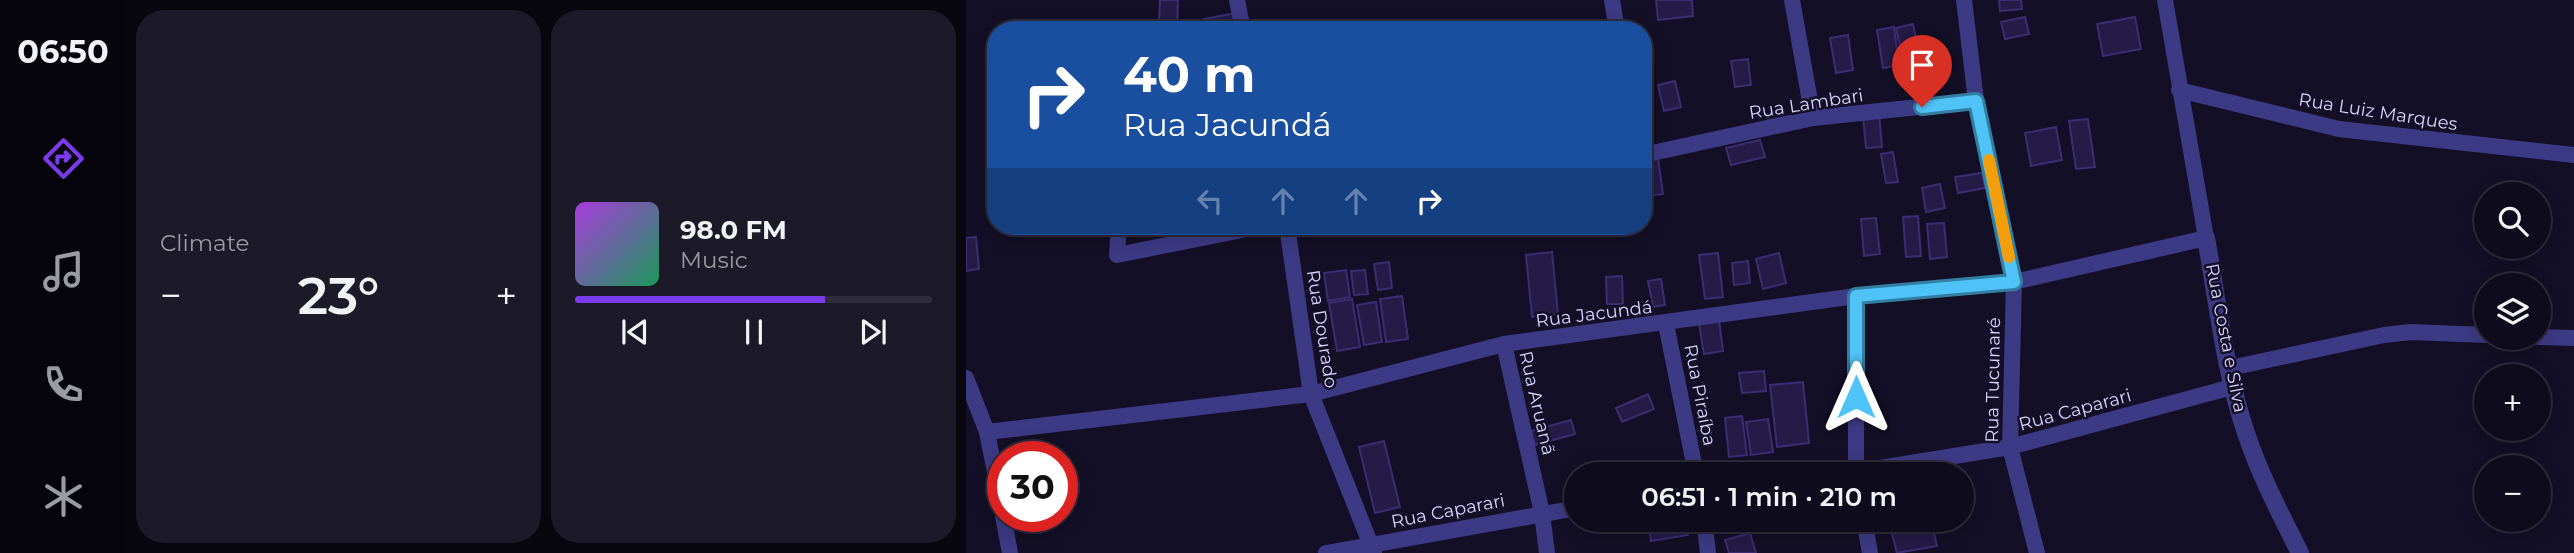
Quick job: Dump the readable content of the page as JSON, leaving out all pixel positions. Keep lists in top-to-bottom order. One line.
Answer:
{"streets":{"street":["Rua Lambari","Rua Luiz Marques","Rua Jacundá","Rua Dourado","Rua Costa e Silva","Rua Tucunaré","Rua Piraíba","Rua Aruanã","Rua Caparari"]},"crossings":[["Rua Lambari","Rua Tucunaré"],["Rua Jacundá","Rua Dourado"],["Rua Jacundá","Rua Costa e Silva"],["Rua Jacundá","Rua Tucunaré"],["Rua Jacundá","Rua Piraíba"],["Rua Jacundá","Rua Aruanã"],["Rua Dourado","Rua Caparari"],["Rua Costa e Silva","Rua Caparari"],["Rua Tucunaré","Rua Caparari"],["Rua Aruanã","Rua Caparari"]],"page":{"tabs":"06:50","tile":"Climate","turn":["40 m","Rua Jacundá"],"map_buttons":["+","−"],"song":["98.0 FM","Music"],"heat":["−","23°","+"],"limit":"30","trip":"06:51 · 1 min · 210 m"}}
